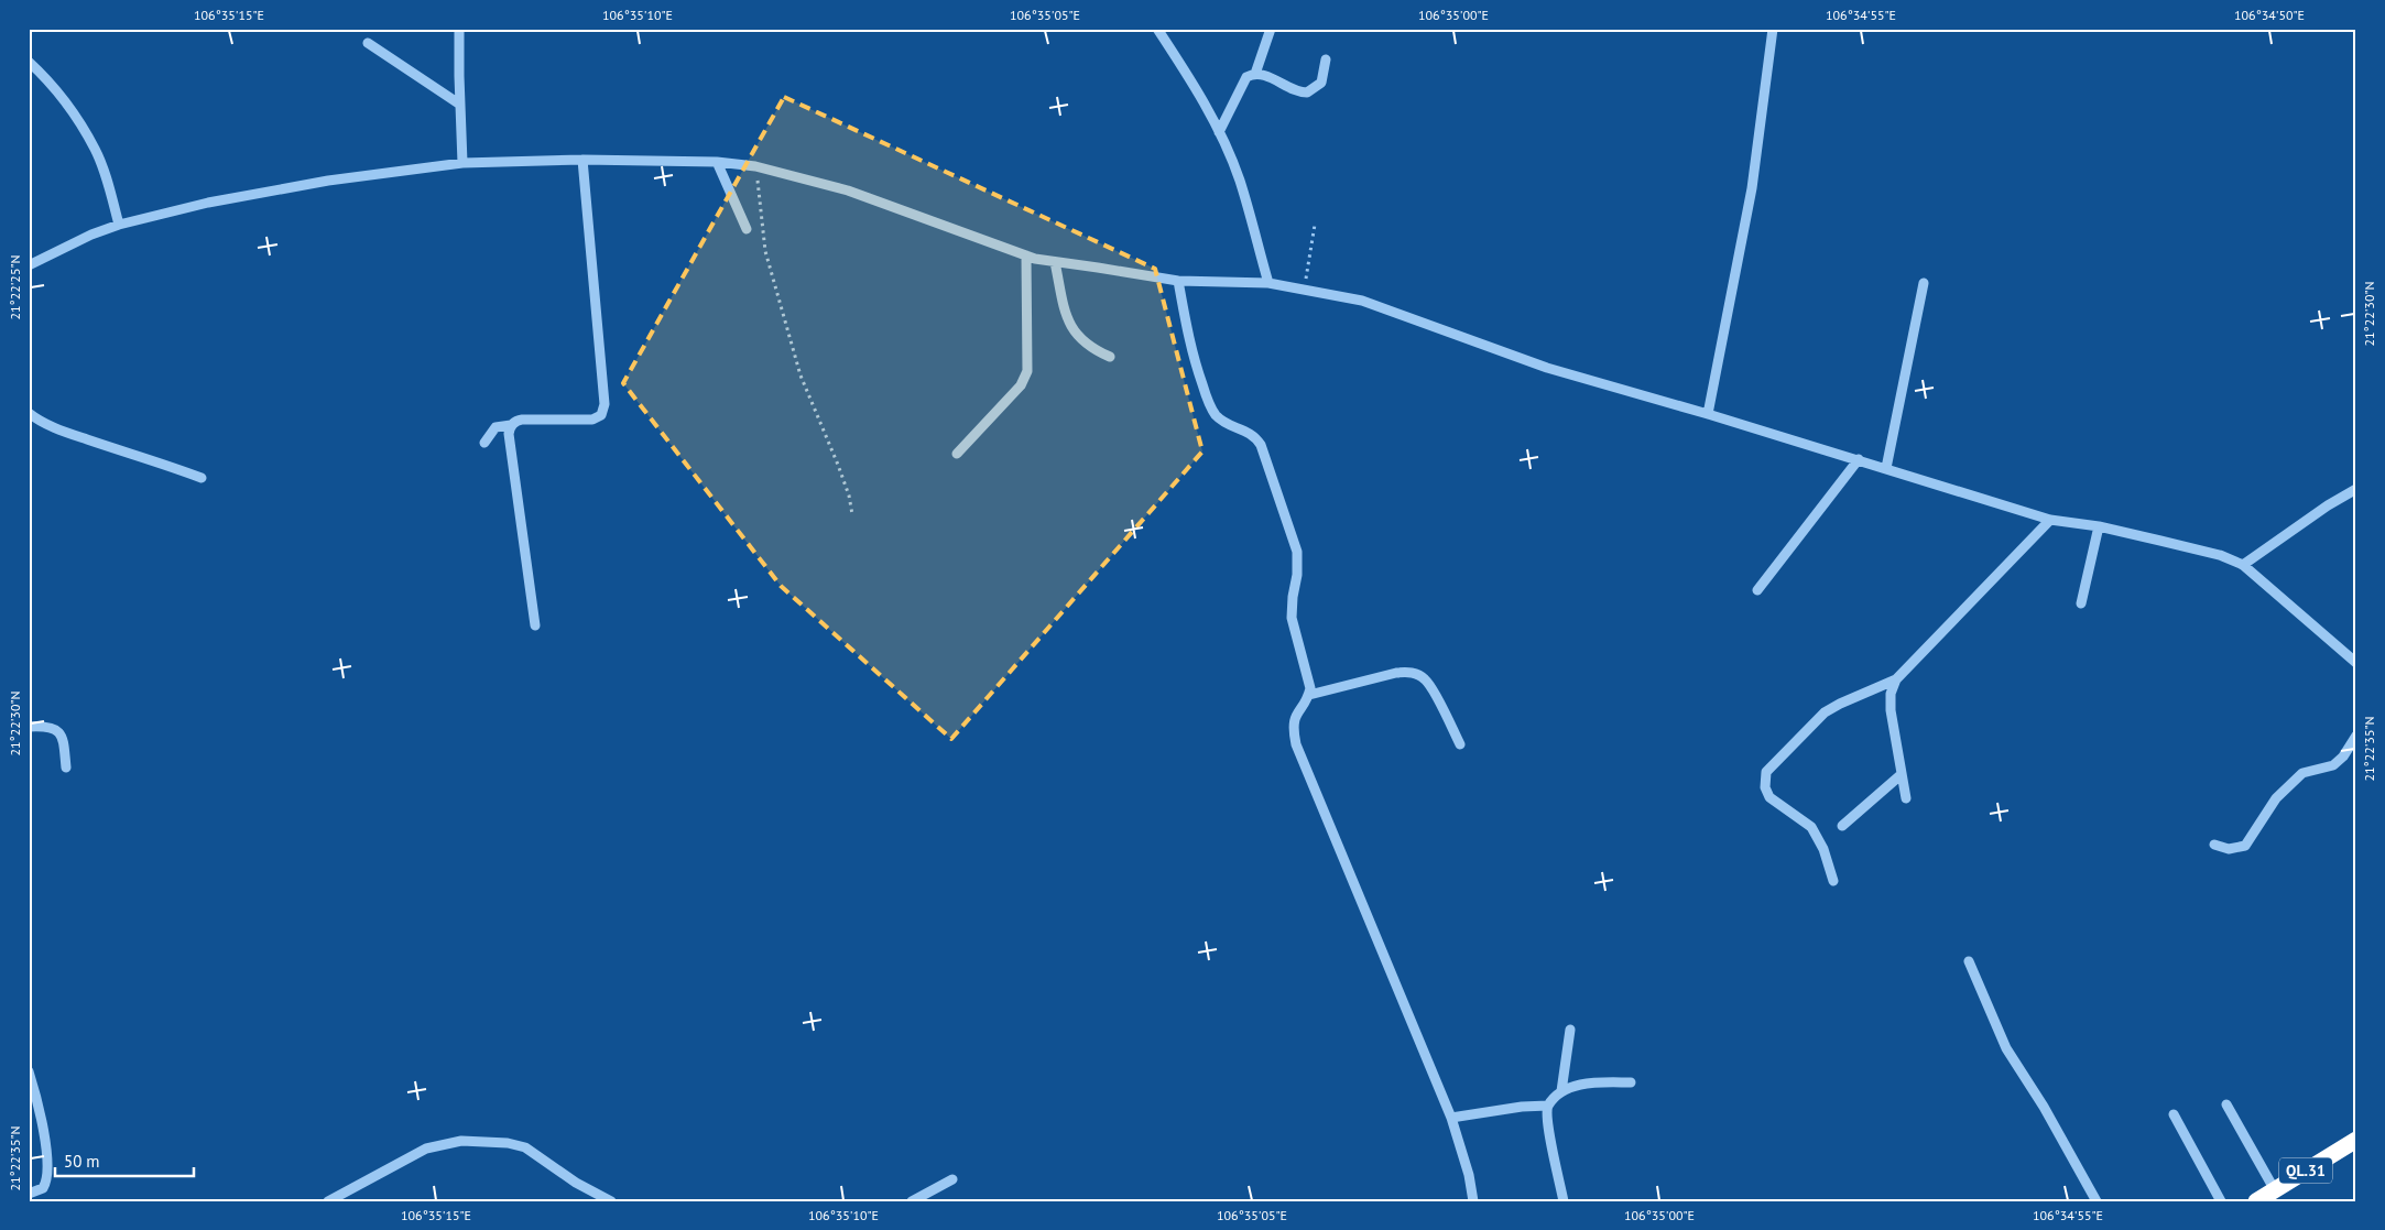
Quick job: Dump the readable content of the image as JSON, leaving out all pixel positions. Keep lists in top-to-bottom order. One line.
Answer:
{"streets":{"highway":["QL.31"]},"scale_bar":"50 m","coordinates":["106°35'15\"E","106°35'10\"E","106°35'05\"E","106°35'00\"E","106°34'55\"E","106°34'50\"E","21°22'25\"N","21°22'30\"N","21°22'35\"N"]}
